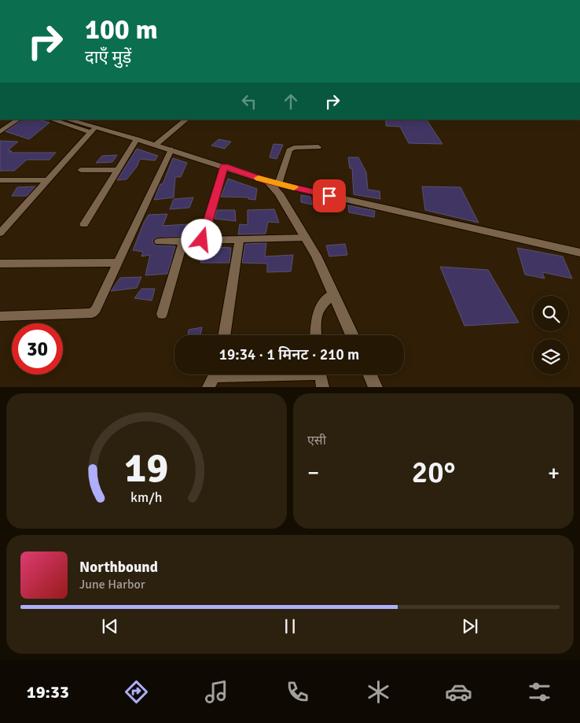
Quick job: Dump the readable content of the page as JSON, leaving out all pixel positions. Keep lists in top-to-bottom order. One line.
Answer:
{"page":{"turn":["100 m","दाएँ मुड़ें"],"limit":"30","trip":"19:34 · 1 मिनट · 210 m","tile":"एसी","heat":["−","20°","+"],"song":["Northbound","June Harbor"],"tabs":"19:33","gauge":["19","km/h"]}}
